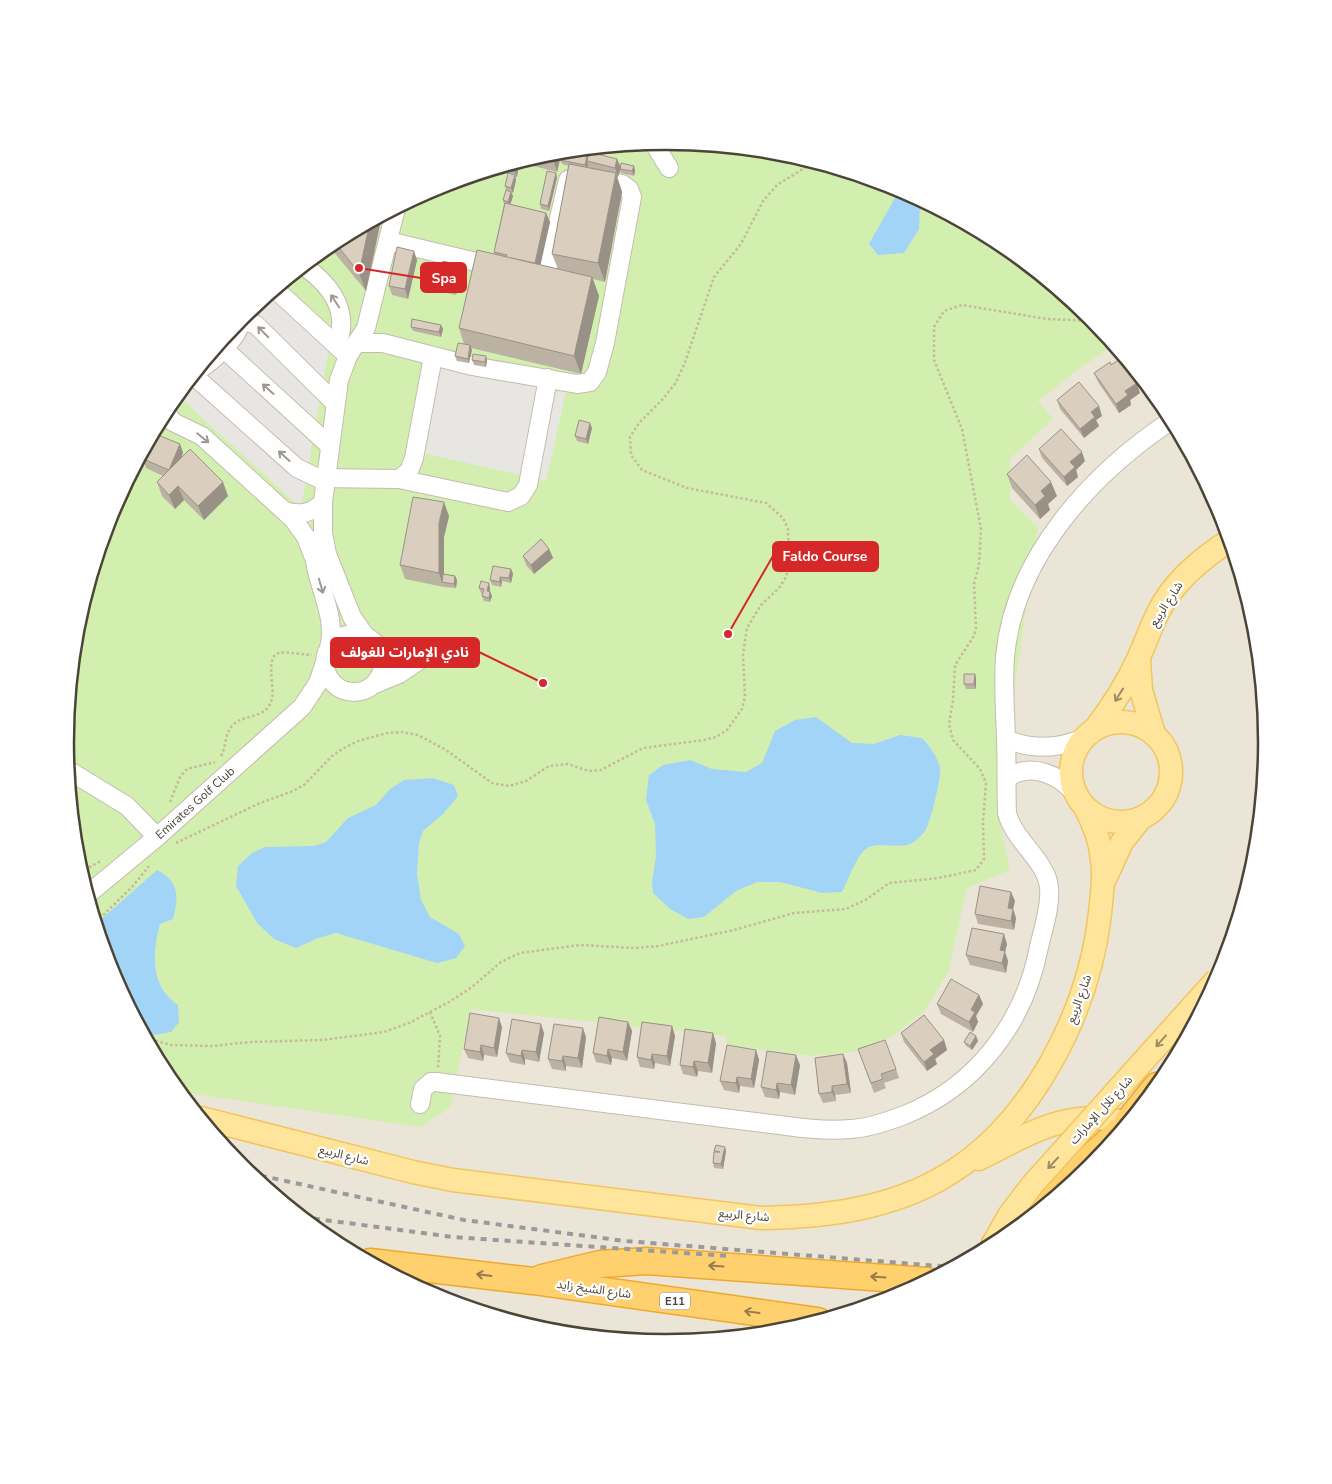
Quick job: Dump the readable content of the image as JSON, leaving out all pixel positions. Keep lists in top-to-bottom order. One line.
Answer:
{"streets":{"highway":["شارع الشيخ زايد","E11"],"main road":["شارع الربيع","شارع تلال الإمارات"],"street":["Emirates Golf Club"]},"one_way":["شارع تلال الإمارات"],"places":["Spa","Faldo Course","نادي الإمارات للغولف"]}
